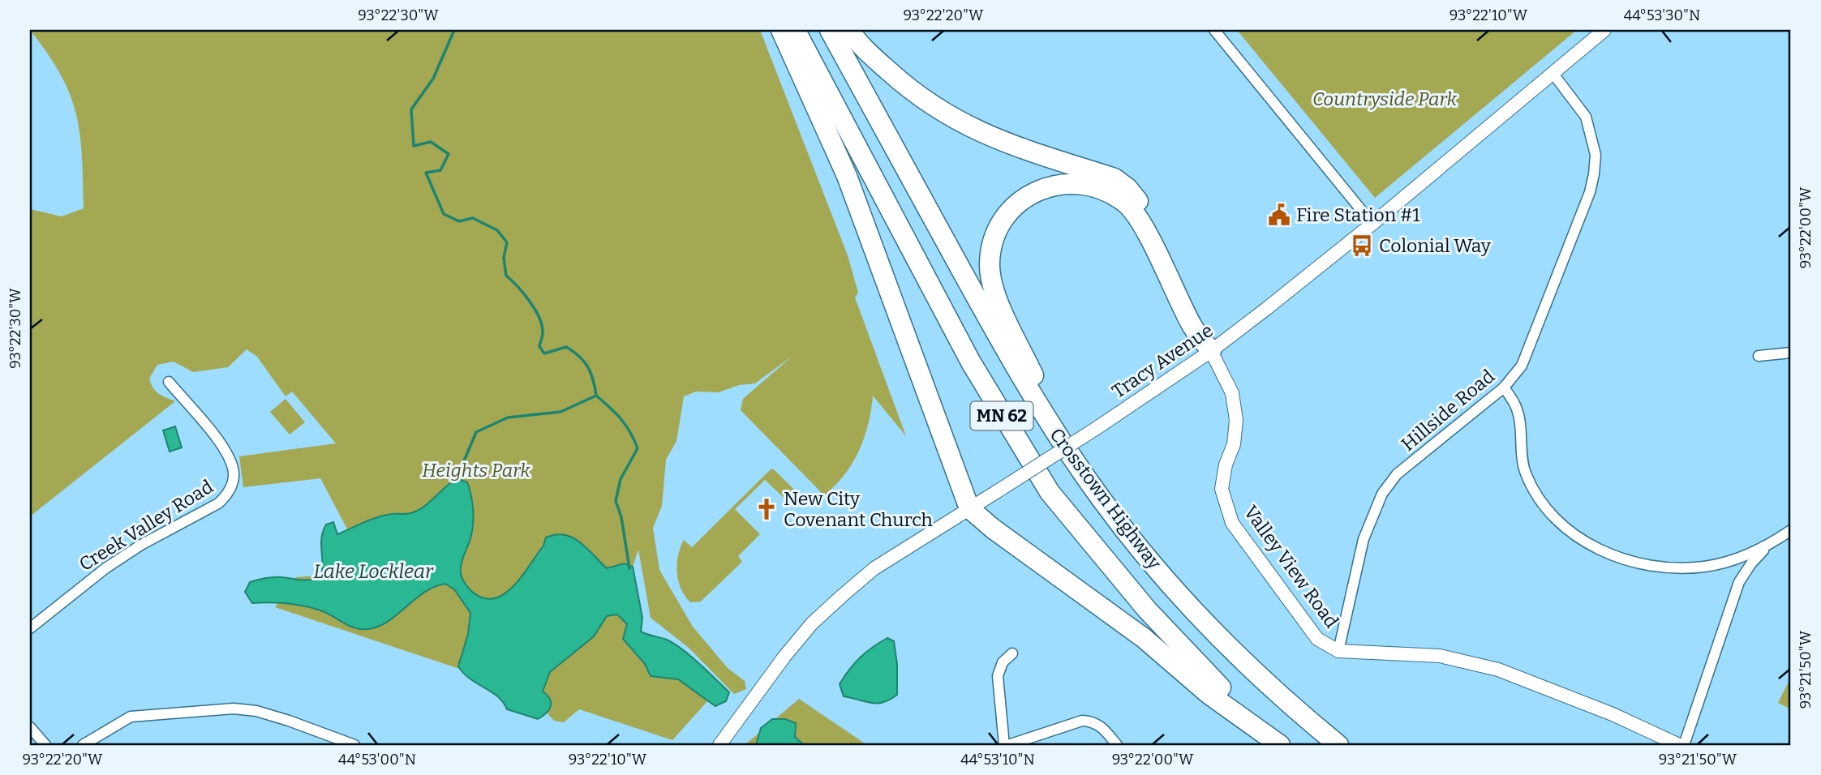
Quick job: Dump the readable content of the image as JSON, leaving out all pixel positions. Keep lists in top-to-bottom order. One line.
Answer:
{"streets":{"highway":["MN 62","Crosstown Highway"],"street":["Tracy Avenue","Hillside Road","Creek Valley Road","Valley View Road"]},"crossings":[["Tracy Avenue","Hillside Road"],["Tracy Avenue","Valley View Road"],["Hillside Road","Valley View Road"]],"water":["Lake Locklear"],"parks":["Countryside Park","Heights Park"],"places":{"public building":["Fire Station #1"],"bus stop":["Colonial Way"],"church":["New City Covenant Church"]},"coordinates":["93°22'30\"W","93°22'20\"W","93°22'10\"W","44°53'30\"N","93°22'00\"W","93°21'50\"W","44°53'00\"N","44°53'10\"N"]}
